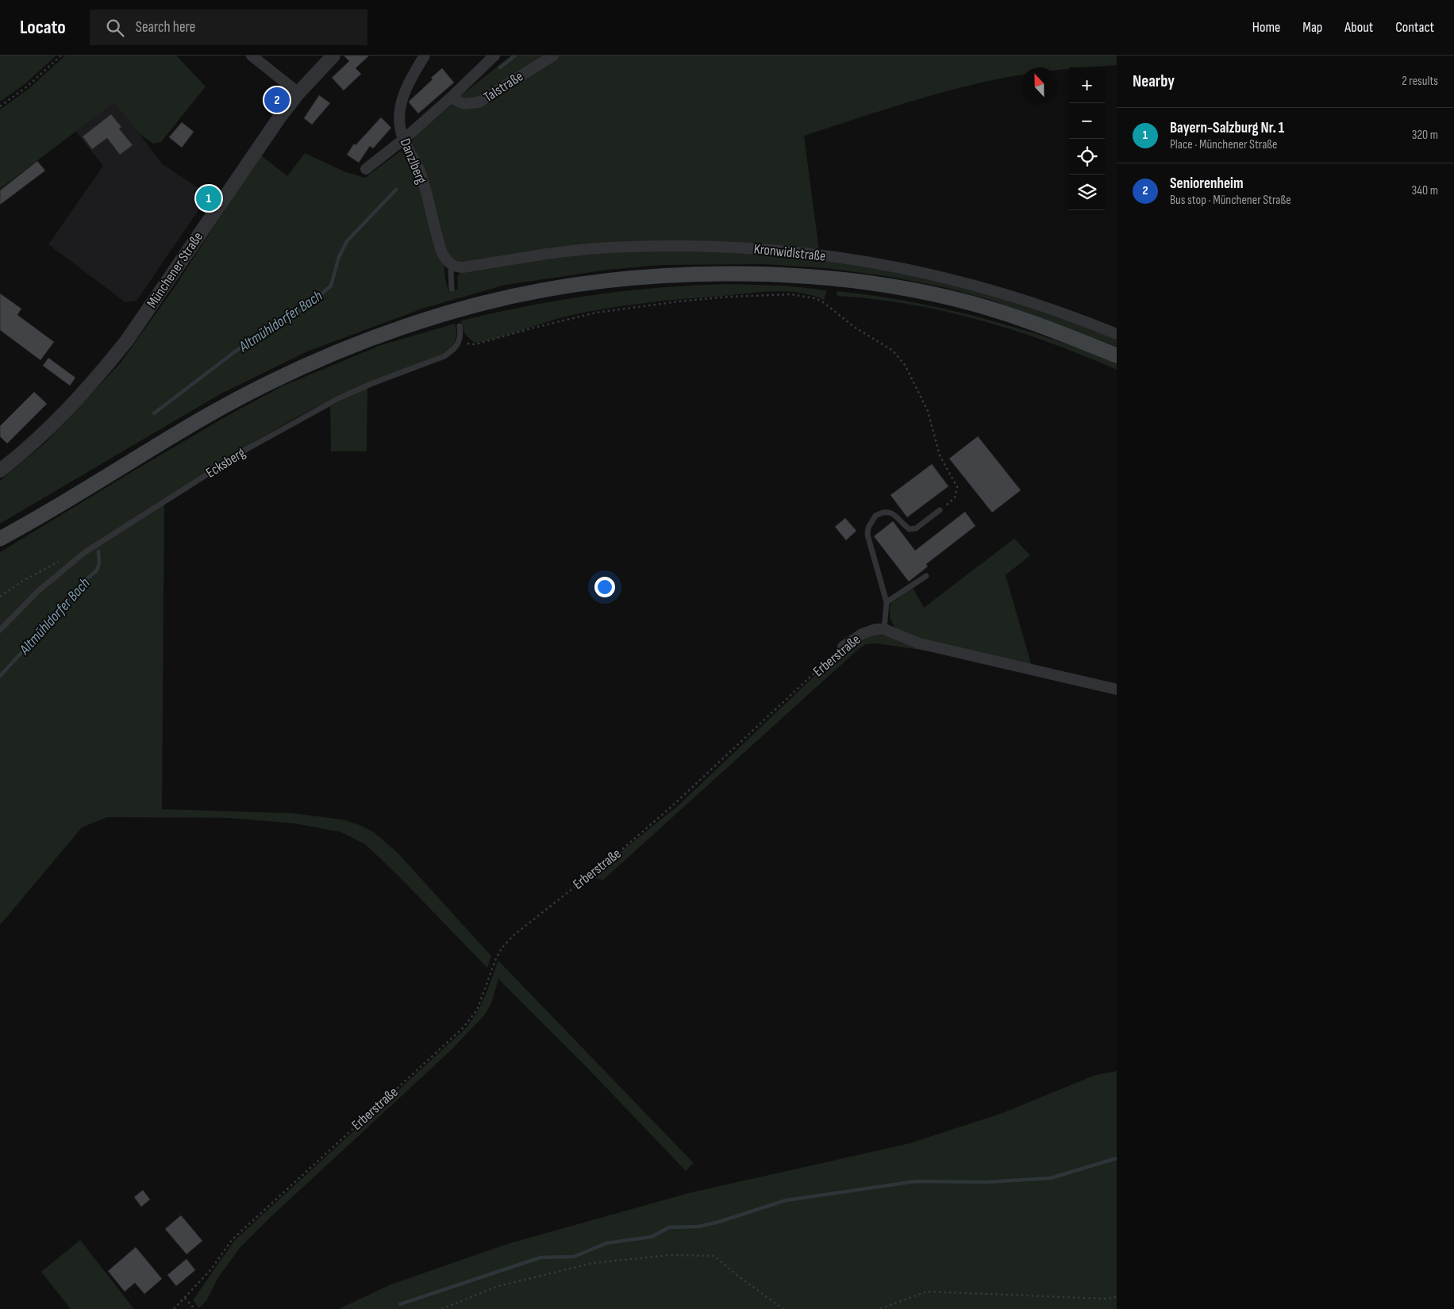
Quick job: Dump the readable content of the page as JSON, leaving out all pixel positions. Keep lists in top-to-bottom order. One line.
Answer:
{"streets":{"street":["Talstraße","Danzlberg","Kronwidlstraße","Münchener Straße","Erberstraße"],"lane":["Ecksberg"]},"crossings":[["Talstraße","Danzlberg"],["Danzlberg","Kronwidlstraße"]],"water":["Altmühldorfer Bach"],"north":"top","page":{"header":"Locato","search":"Search here","nav":["Home","Map","About","Contact"],"heading":["Nearby","2 results"],"map_buttons":["+","−"],"pins":["2","1"],"list":[{"mark":"1","name":"Bayern-Salzburg Nr. 1","note":"Place · Münchener Straße","value":"320 m"},{"mark":"2","name":"Seniorenheim","note":"Bus stop · Münchener Straße","value":"340 m"}]}}
